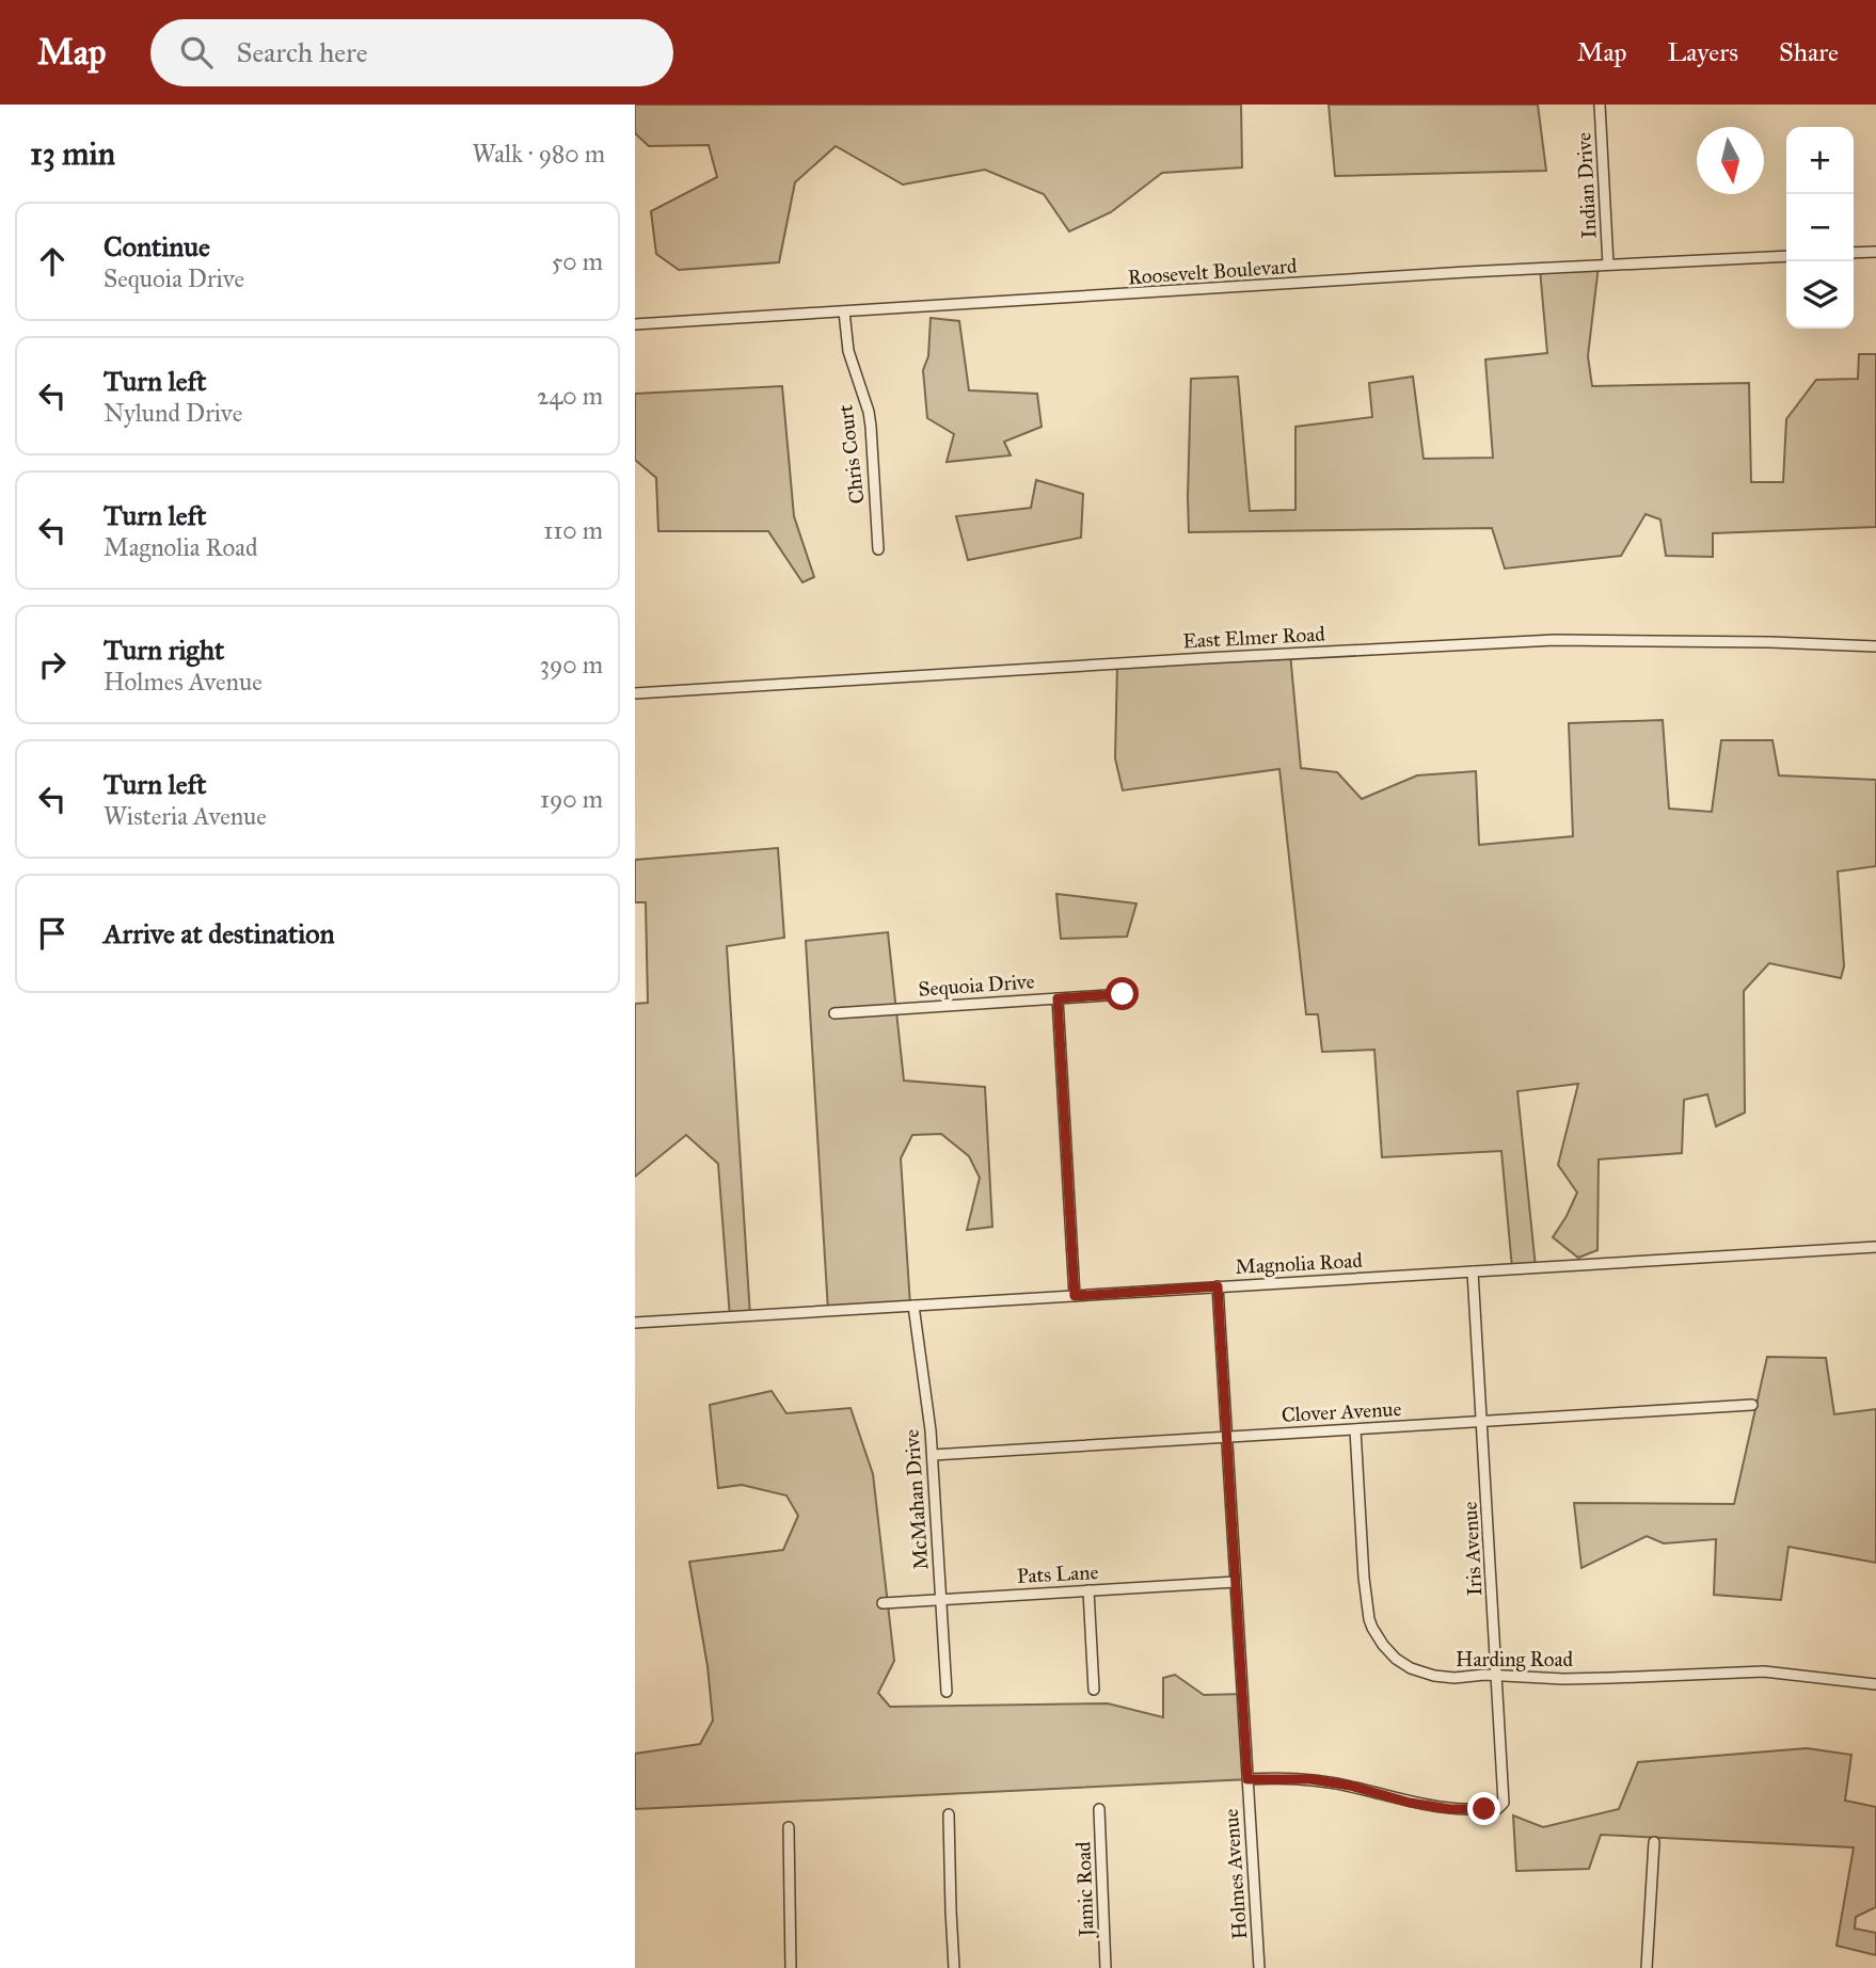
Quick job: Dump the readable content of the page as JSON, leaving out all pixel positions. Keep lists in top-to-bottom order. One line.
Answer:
{"streets":{"street":["Indian Drive","Roosevelt Boulevard","Chris Court","East Elmer Road","Sequoia Drive","Magnolia Road","Clover Avenue","McMahan Drive","Iris Avenue","Pats Lane","Harding Road","Holmes Avenue","Jamic Road"]},"crossings":[["Indian Drive","Roosevelt Boulevard"],["Roosevelt Boulevard","Chris Court"],["Magnolia Road","McMahan Drive"],["Magnolia Road","Iris Avenue"],["Magnolia Road","Holmes Avenue"],["Clover Avenue","McMahan Drive"],["Clover Avenue","Iris Avenue"],["Clover Avenue","Harding Road"],["Clover Avenue","Holmes Avenue"],["McMahan Drive","Pats Lane"],["Iris Avenue","Harding Road"],["Iris Avenue","Holmes Avenue"],["Pats Lane","Holmes Avenue"]],"north":"bottom","page":{"header":"Map","search":"Search here","nav":["Map","Layers","Share"],"heading":["13 min","Walk · 980 m"],"map_buttons":["+","−"],"list":[["Continue","Sequoia Drive","50 m"],["Turn left","Nylund Drive","240 m"],["Turn left","Magnolia Road","110 m"],["Turn right","Holmes Avenue","390 m"],["Turn left","Wisteria Avenue","190 m"],"Arrive at destination"]}}
